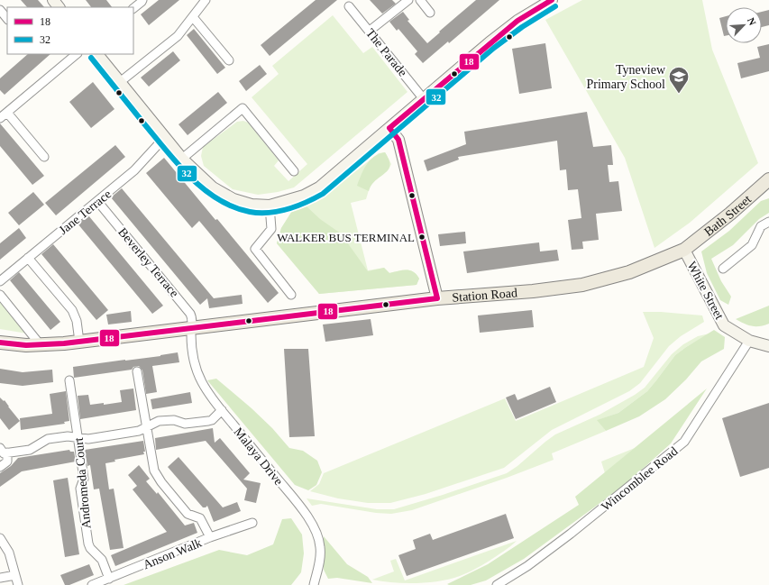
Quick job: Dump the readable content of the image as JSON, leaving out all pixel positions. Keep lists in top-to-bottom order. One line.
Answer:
{"streets":{"main road":["Bath Street","Station Road"],"street":["The Parade","Jane Terrace","Beverley Terrace","White Street","Malaya Drive","Wincomblee Road","Andromeda Court","Anson Walk"]},"crossings":[["Jane Terrace","Beverley Terrace"],["Bath Street","White Street"],["Bath Street","Station Road"],["Beverley Terrace","Station Road"],["Beverley Terrace","Malaya Drive"],["White Street","Station Road"],["White Street","Wincomblee Road"],["Station Road","Malaya Drive"],["Andromeda Court","Anson Walk"]],"places":{"school or university":["Tyneview Primary School"],"other":["WALKER BUS TERMINAL"]},"lines":["transit line 18","transit line 32"],"legend":["18","32"],"north":"top right"}
